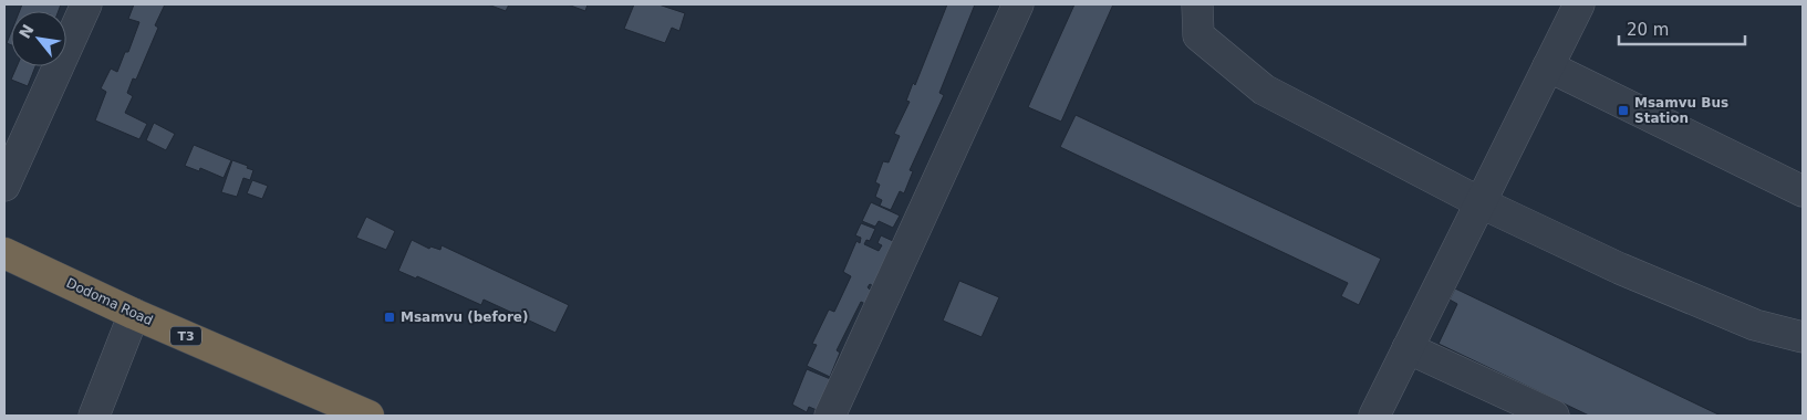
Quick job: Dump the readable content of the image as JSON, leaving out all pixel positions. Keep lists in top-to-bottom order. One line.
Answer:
{"streets":{"highway":["Dodoma Road","T3"]},"places":{"transit":["Msamvu Bus Station","Msamvu (before)"]},"scale_bar":"20 m","north":"top left"}
